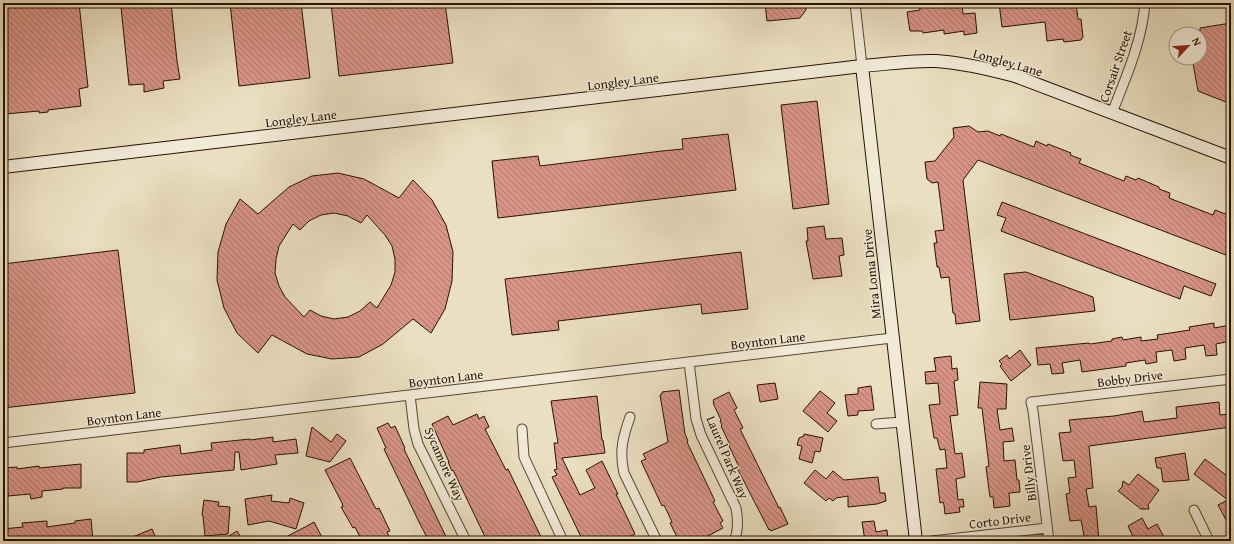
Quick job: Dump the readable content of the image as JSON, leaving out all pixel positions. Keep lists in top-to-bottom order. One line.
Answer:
{"streets":{"main road":["Longley Lane","Mira Loma Drive"],"street":["Corsair Street","Boynton Lane","Bobby Drive","Laurel Park Way","Sycamore Way","Billy Drive","Corto Drive"]},"crossings":[["Longley Lane","Corsair Street"],["Longley Lane","Mira Loma Drive"],["Mira Loma Drive","Boynton Lane"],["Boynton Lane","Laurel Park Way"],["Boynton Lane","Sycamore Way"],["Bobby Drive","Billy Drive"],["Billy Drive","Corto Drive"]],"north":"top right"}
